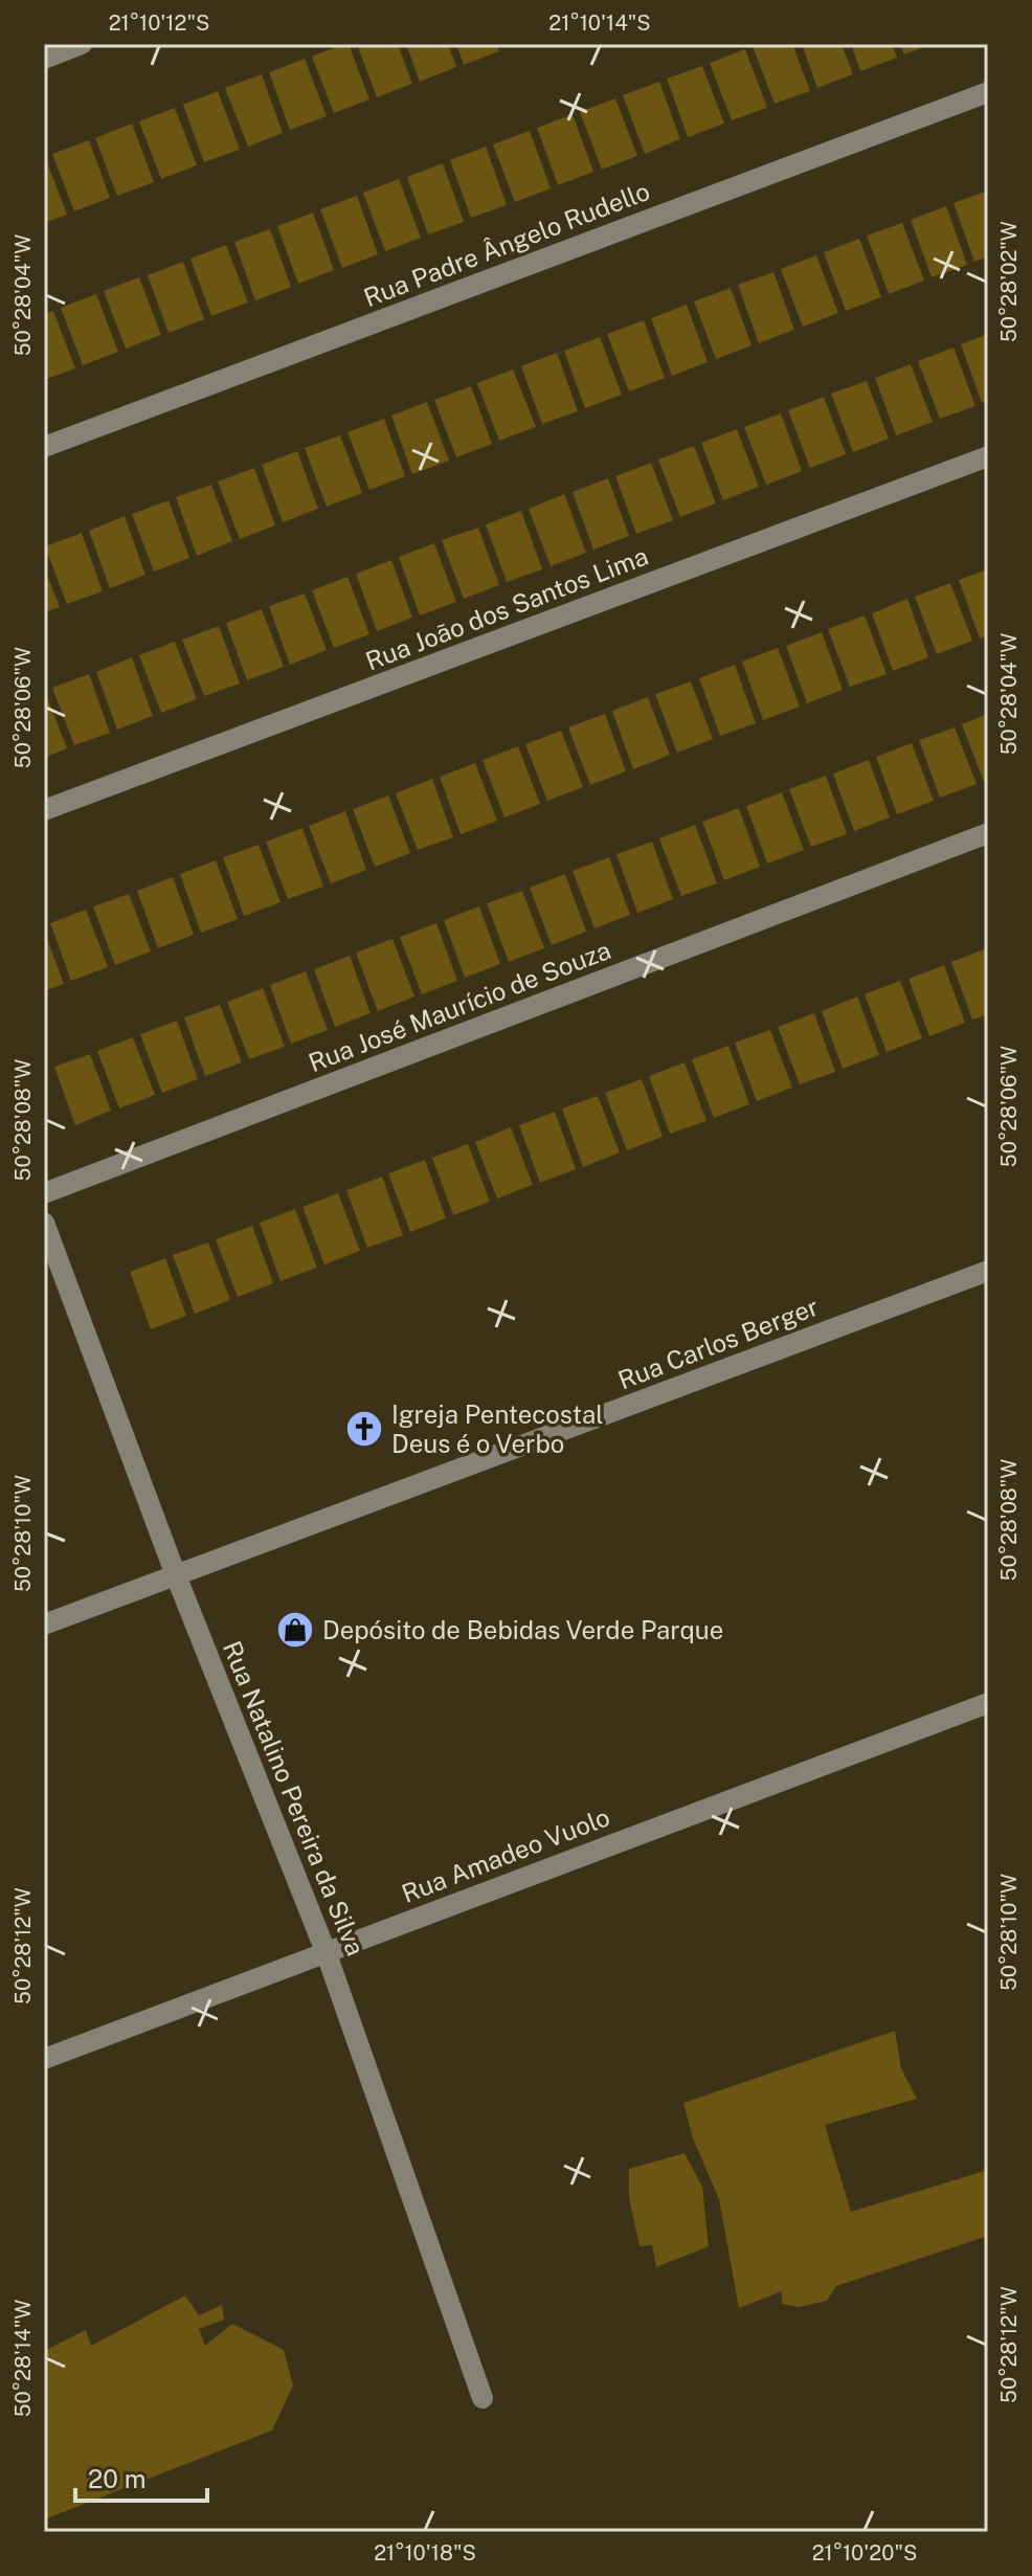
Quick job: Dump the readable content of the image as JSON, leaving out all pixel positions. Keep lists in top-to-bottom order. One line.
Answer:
{"streets":{"street":["Rua Padre Ângelo Rudello","Rua João dos Santos Lima","Rua José Maurício de Souza","Rua Carlos Berger","Rua Natalino Pereira da Silva","Rua Amadeo Vuolo"]},"crossings":[["Rua Carlos Berger","Rua Natalino Pereira da Silva"],["Rua Natalino Pereira da Silva","Rua Amadeo Vuolo"]],"places":{"church":["Igreja Pentecostal Deus é o Verbo"],"shop":["Depósito de Bebidas Verde Parque"]},"scale_bar":"20 m","coordinates":["21°10'12\"S","21°10'14\"S","50°28'02\"W","50°28'04\"W","50°28'06\"W","50°28'08\"W","50°28'10\"W","50°28'12\"W","50°28'14\"W","21°10'18\"S","21°10'20\"S"]}
